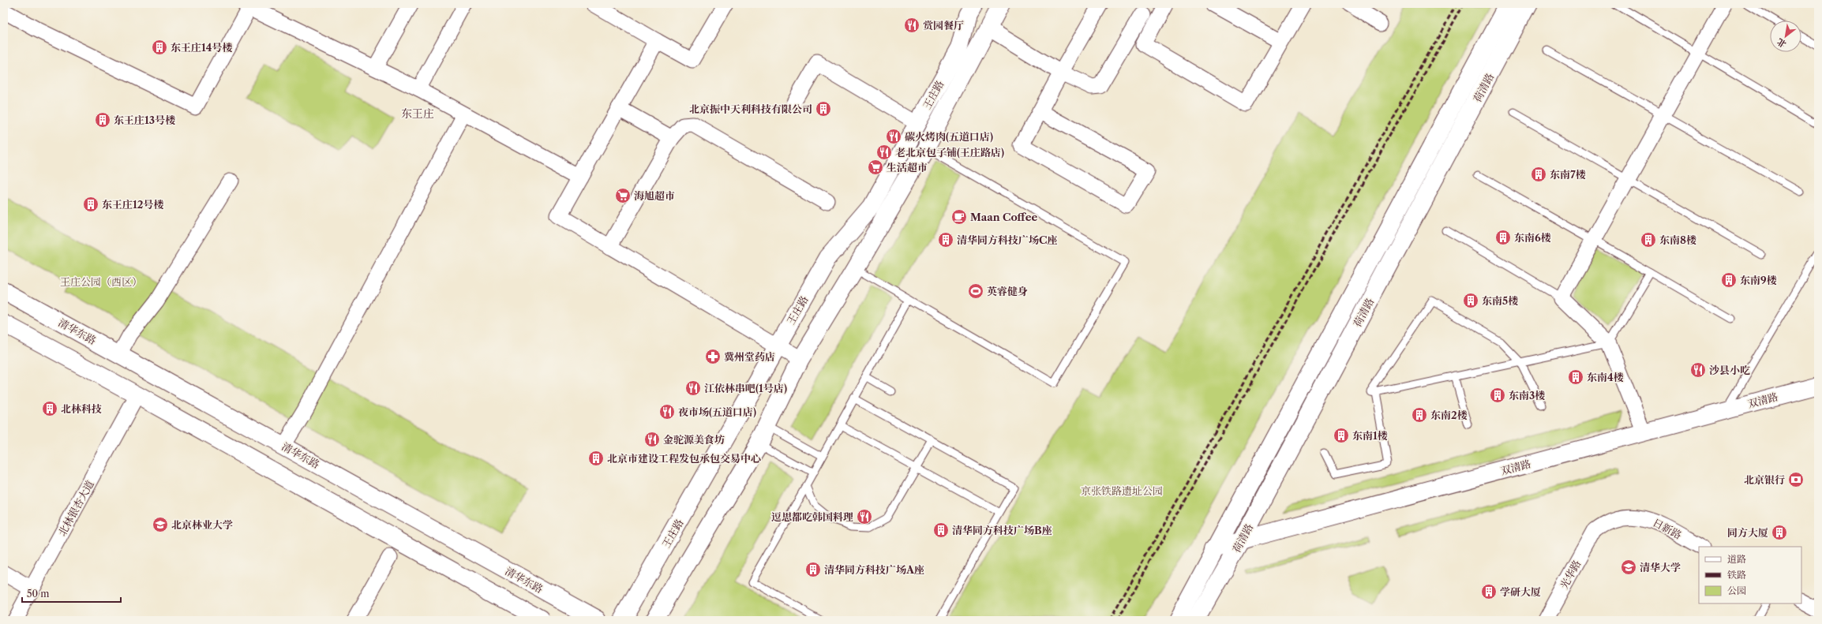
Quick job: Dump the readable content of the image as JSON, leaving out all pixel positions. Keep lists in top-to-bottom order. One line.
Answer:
{"streets":{"main road":["荷清路","王庄路","清华东路","双清路"],"street":["北林银杏大道","日新路","光华路"]},"crossings":[["荷清路","双清路"],["日新路","光华路"]],"districts":["东王庄"],"parks":["王庄公园（西区）","京张铁路遗址公园"],"places":{"restaurant":["赏园餐厅","碳火烤肉(五道口店)","老北京包子铺(王庄路店)","沙县小吃","江依林串吧(1号店)","夜市场(五道口店)","金驼源美食坊","逗思都吃韩国料理"],"building":["东王庄14号楼","北京振中天利科技有限公司","东王庄13号楼","东南7楼","东王庄12号楼","东南6楼","清华同方科技广场C座","东南8楼","东南9楼","东南5楼","东南4楼","东南3楼","北林科技","东南2楼","东南1楼","北京市建设工程发包承包交易中心","清华同方科技广场B座","同方大厦","清华同方科技广场A座","学研大厦"],"supermarket":["生活超市","海旭超市"],"cafe":["Maan Coffee"],"sports":["英睿健身"],"pharmacy":["冀州堂药店"],"bank":["北京银行"],"school or university":["北京林业大学","清华大学"]},"legend":["道路","铁路","公园"],"scale_bar":"50 m","north":"bottom left"}
